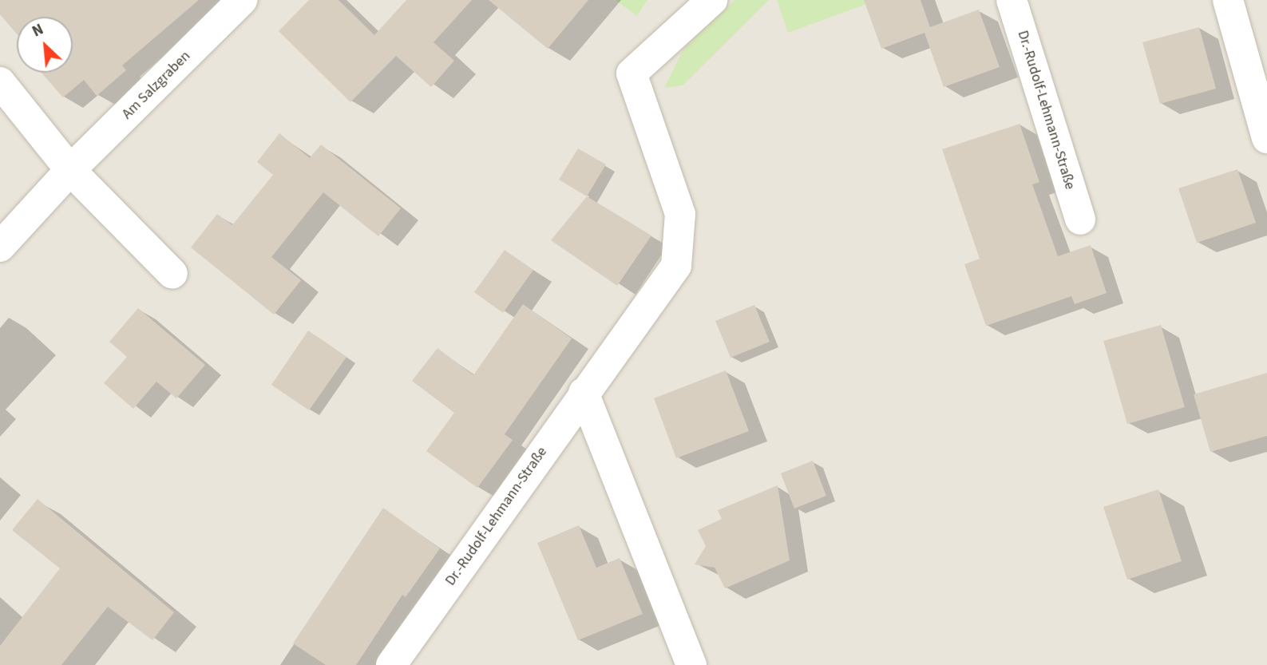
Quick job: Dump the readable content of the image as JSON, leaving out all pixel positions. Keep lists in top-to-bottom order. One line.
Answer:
{"streets":{"street":["Am Salzgraben","Dr.-Rudolf-Lehmann-Straße"]},"north":"top left"}
